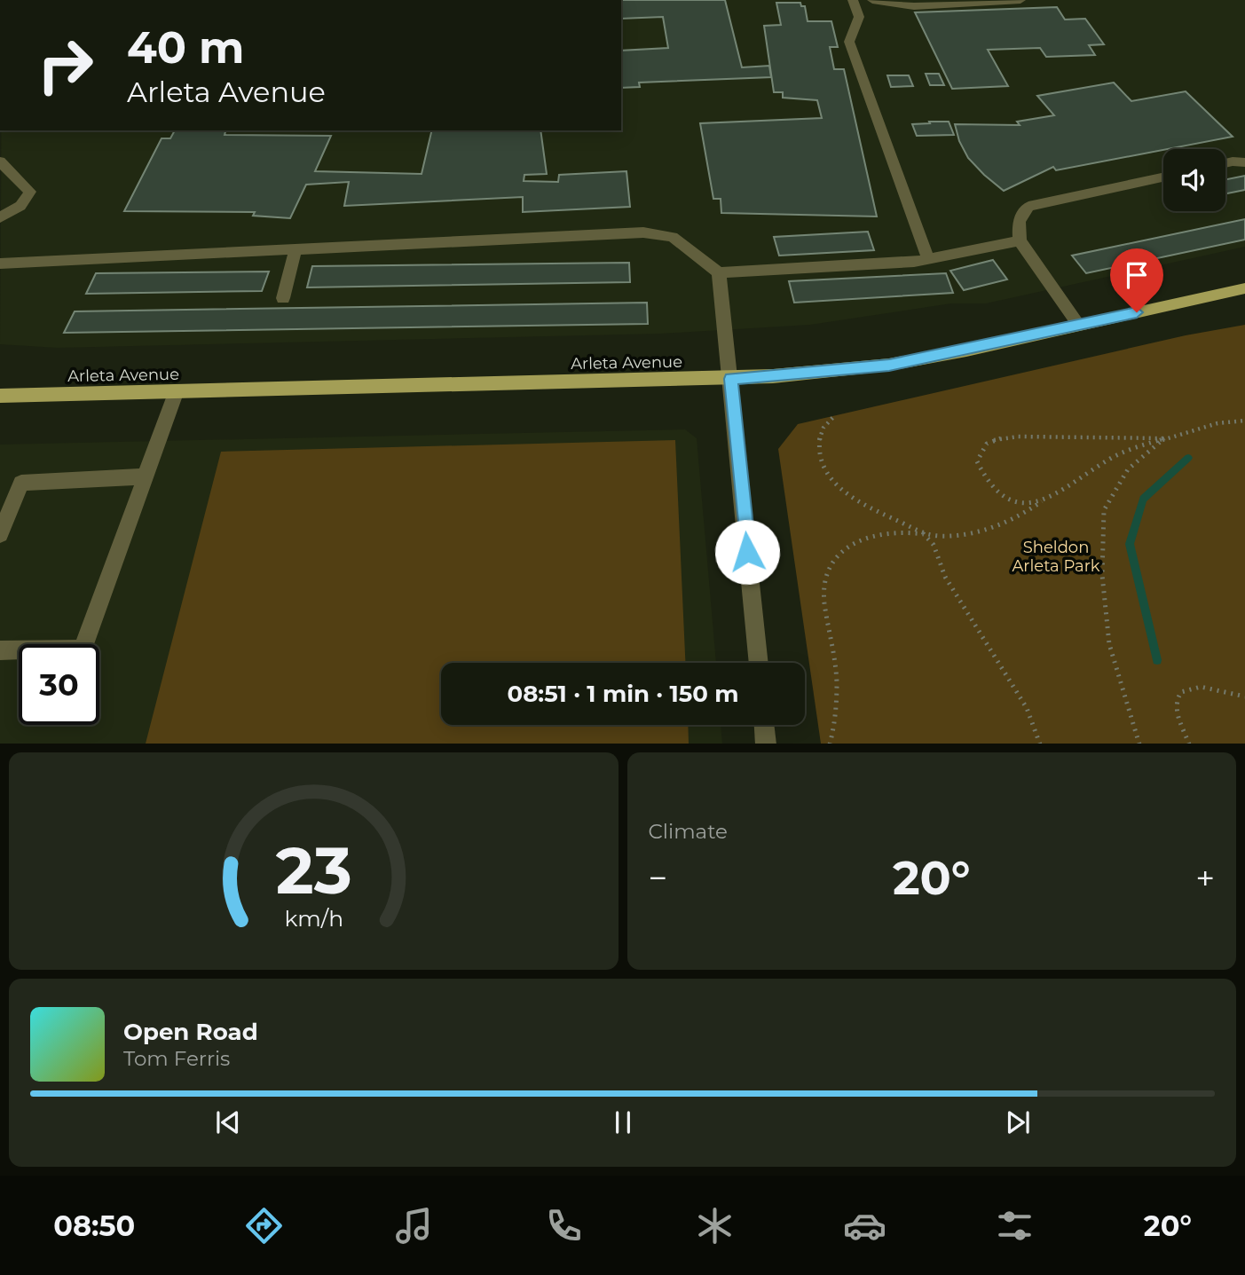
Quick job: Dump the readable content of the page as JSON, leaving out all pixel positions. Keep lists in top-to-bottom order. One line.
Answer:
{"streets":{"main road":["Arleta Avenue"]},"parks":["Sheldon Arleta Park"],"page":{"turn":["40 m","Arleta Avenue"],"limit":"30","trip":"08:51 · 1 min · 150 m","tile":"Climate","heat":["−","20°","+"],"song":["Open Road","Tom Ferris"],"tabs":["08:50","20°"],"gauge":["23","km/h"]}}
